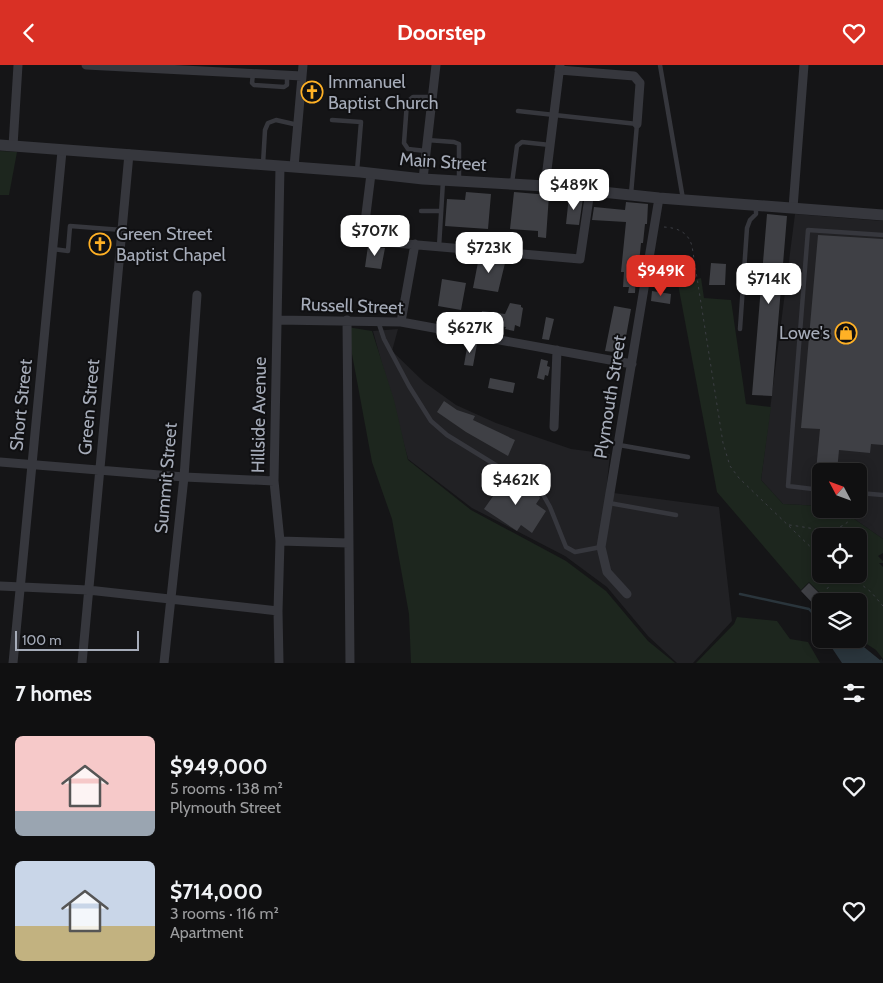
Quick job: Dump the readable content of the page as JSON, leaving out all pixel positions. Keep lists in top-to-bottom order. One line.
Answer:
{"streets":{"street":["Main Street","Russell Street","Plymouth Street","Short Street","Green Street","Hillside Avenue","Summit Street"]},"crossings":[["Main Street","Plymouth Street"],["Main Street","Short Street"],["Main Street","Green Street"],["Main Street","Hillside Avenue"],["Russell Street","Plymouth Street"],["Russell Street","Hillside Avenue"]],"places":{"church":["Immanuel Baptist Church","Green Street Baptist Chapel"],"shop":["Lowe's"]},"scale_bar":"100 m","north":"top left","page":{"header":"Doorstep","price":["$489K","$707K","$723K","$949K","$714K","$627K","$462K"],"scale":"100 m","heading":"7 homes","list":[{"name":"$949,000","note":"5 rooms · 138 m² · Plymouth Street"},{"name":"$714,000","note":"3 rooms · 116 m² · Apartment"}]}}
